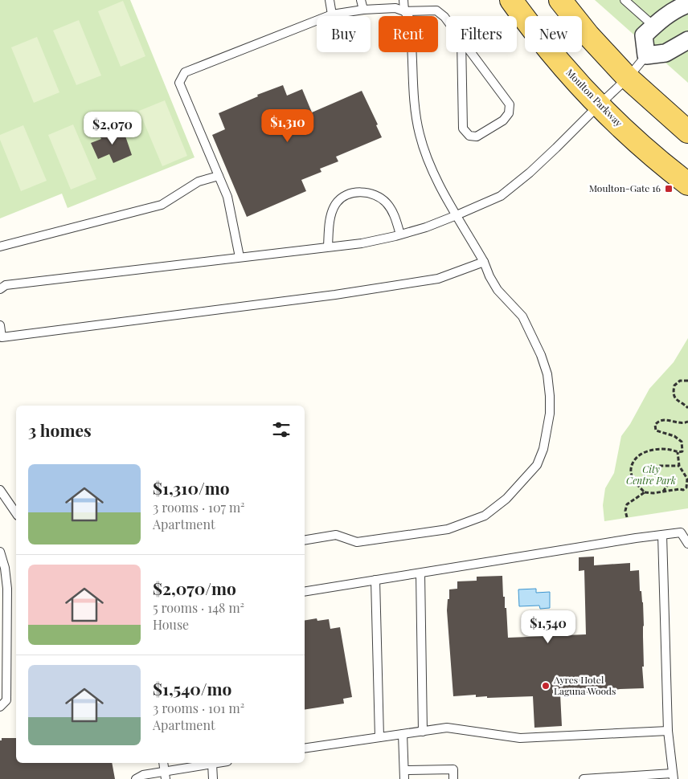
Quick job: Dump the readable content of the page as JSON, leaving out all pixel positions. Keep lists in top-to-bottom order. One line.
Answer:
{"streets":{"main road":["Moulton Parkway"]},"parks":["City Centre Park"],"places":{"transit":["Moulton-Gate 16"],"other":["Ayres Hotel Laguna Woods"]},"page":{"chip":["Buy","Rent","Filters","New"],"price":["$1,310","$2,070","$1,540"],"heading":"3 homes","list":[{"name":"$1,310/mo","note":"3 rooms · 107 m² · Apartment"},{"name":"$2,070/mo","note":"5 rooms · 148 m² · House"},{"name":"$1,540/mo","note":"3 rooms · 101 m² · Apartment"}]}}
